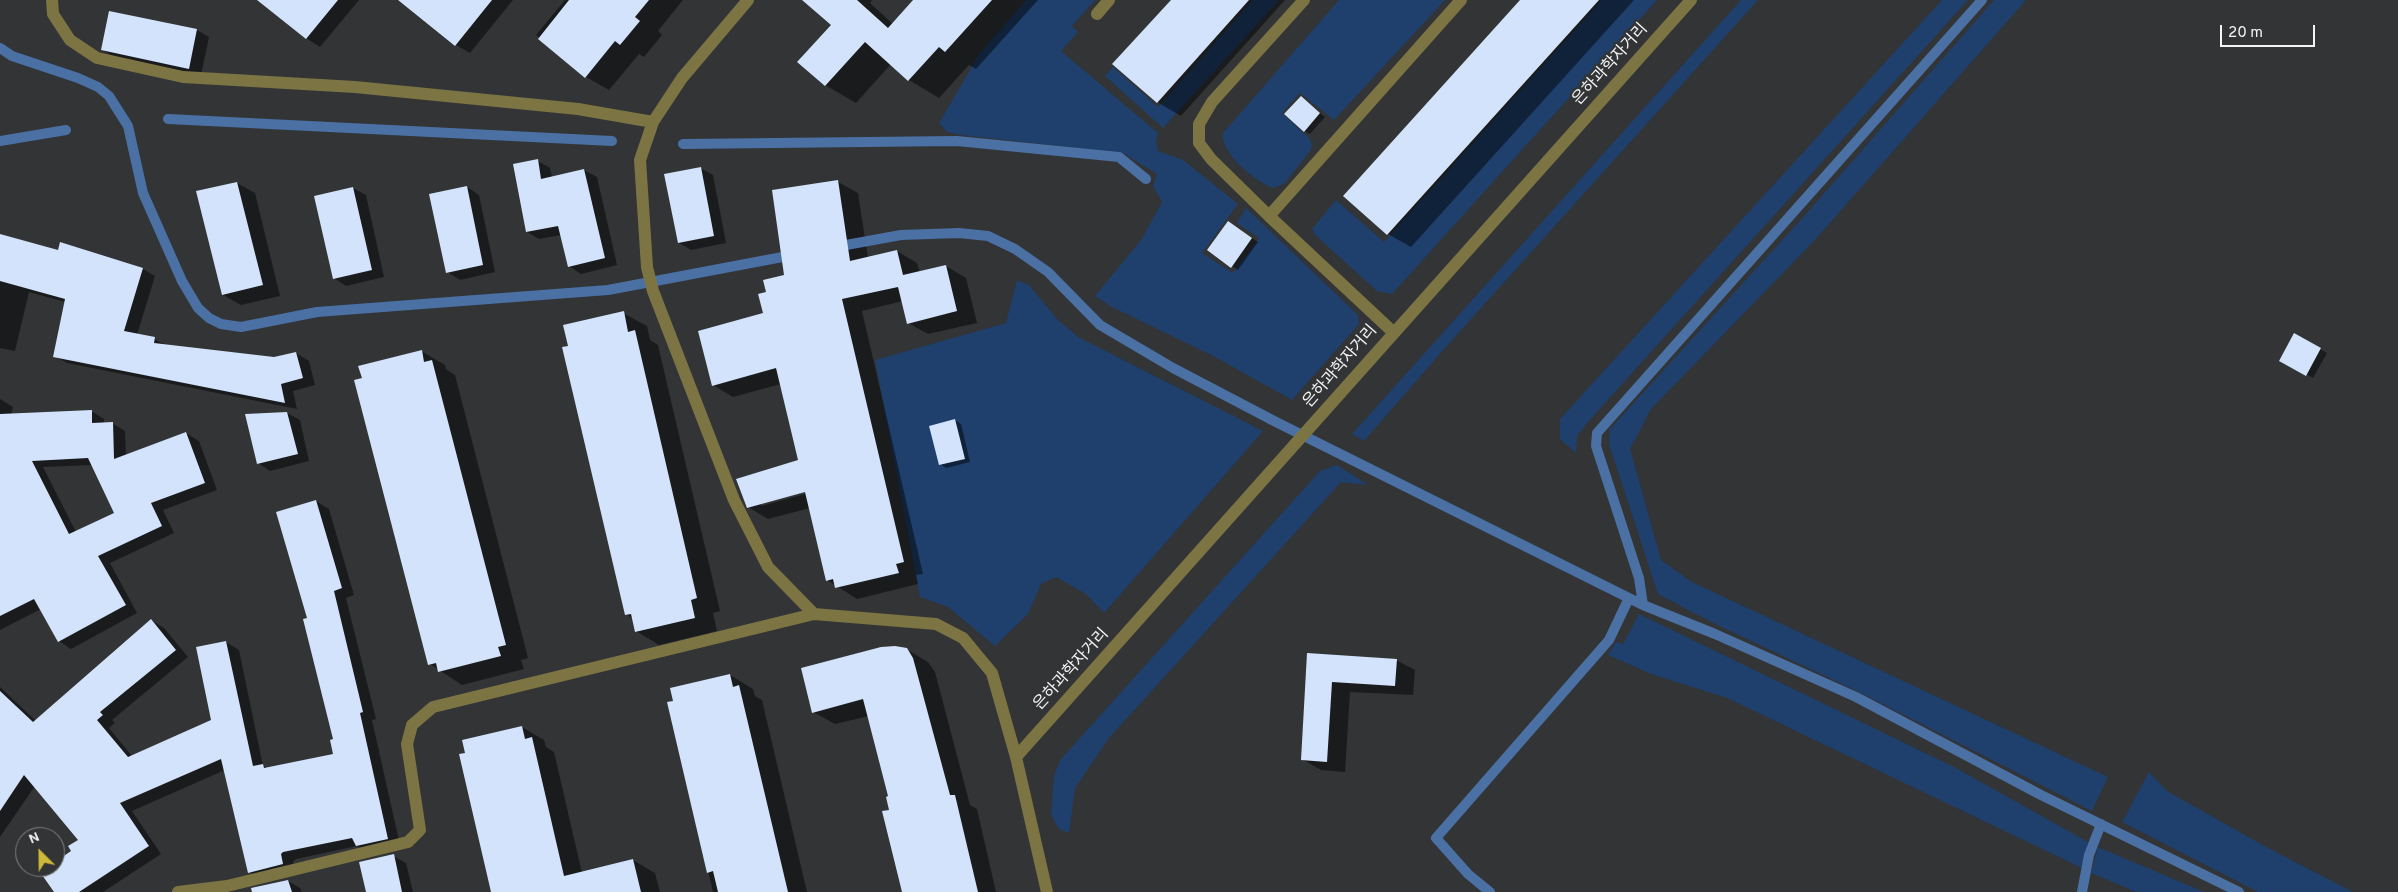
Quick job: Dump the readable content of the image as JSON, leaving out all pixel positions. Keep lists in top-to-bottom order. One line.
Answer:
{"streets":{"street":["은하과학자거리"]},"scale_bar":"20 m","north":"top left"}
